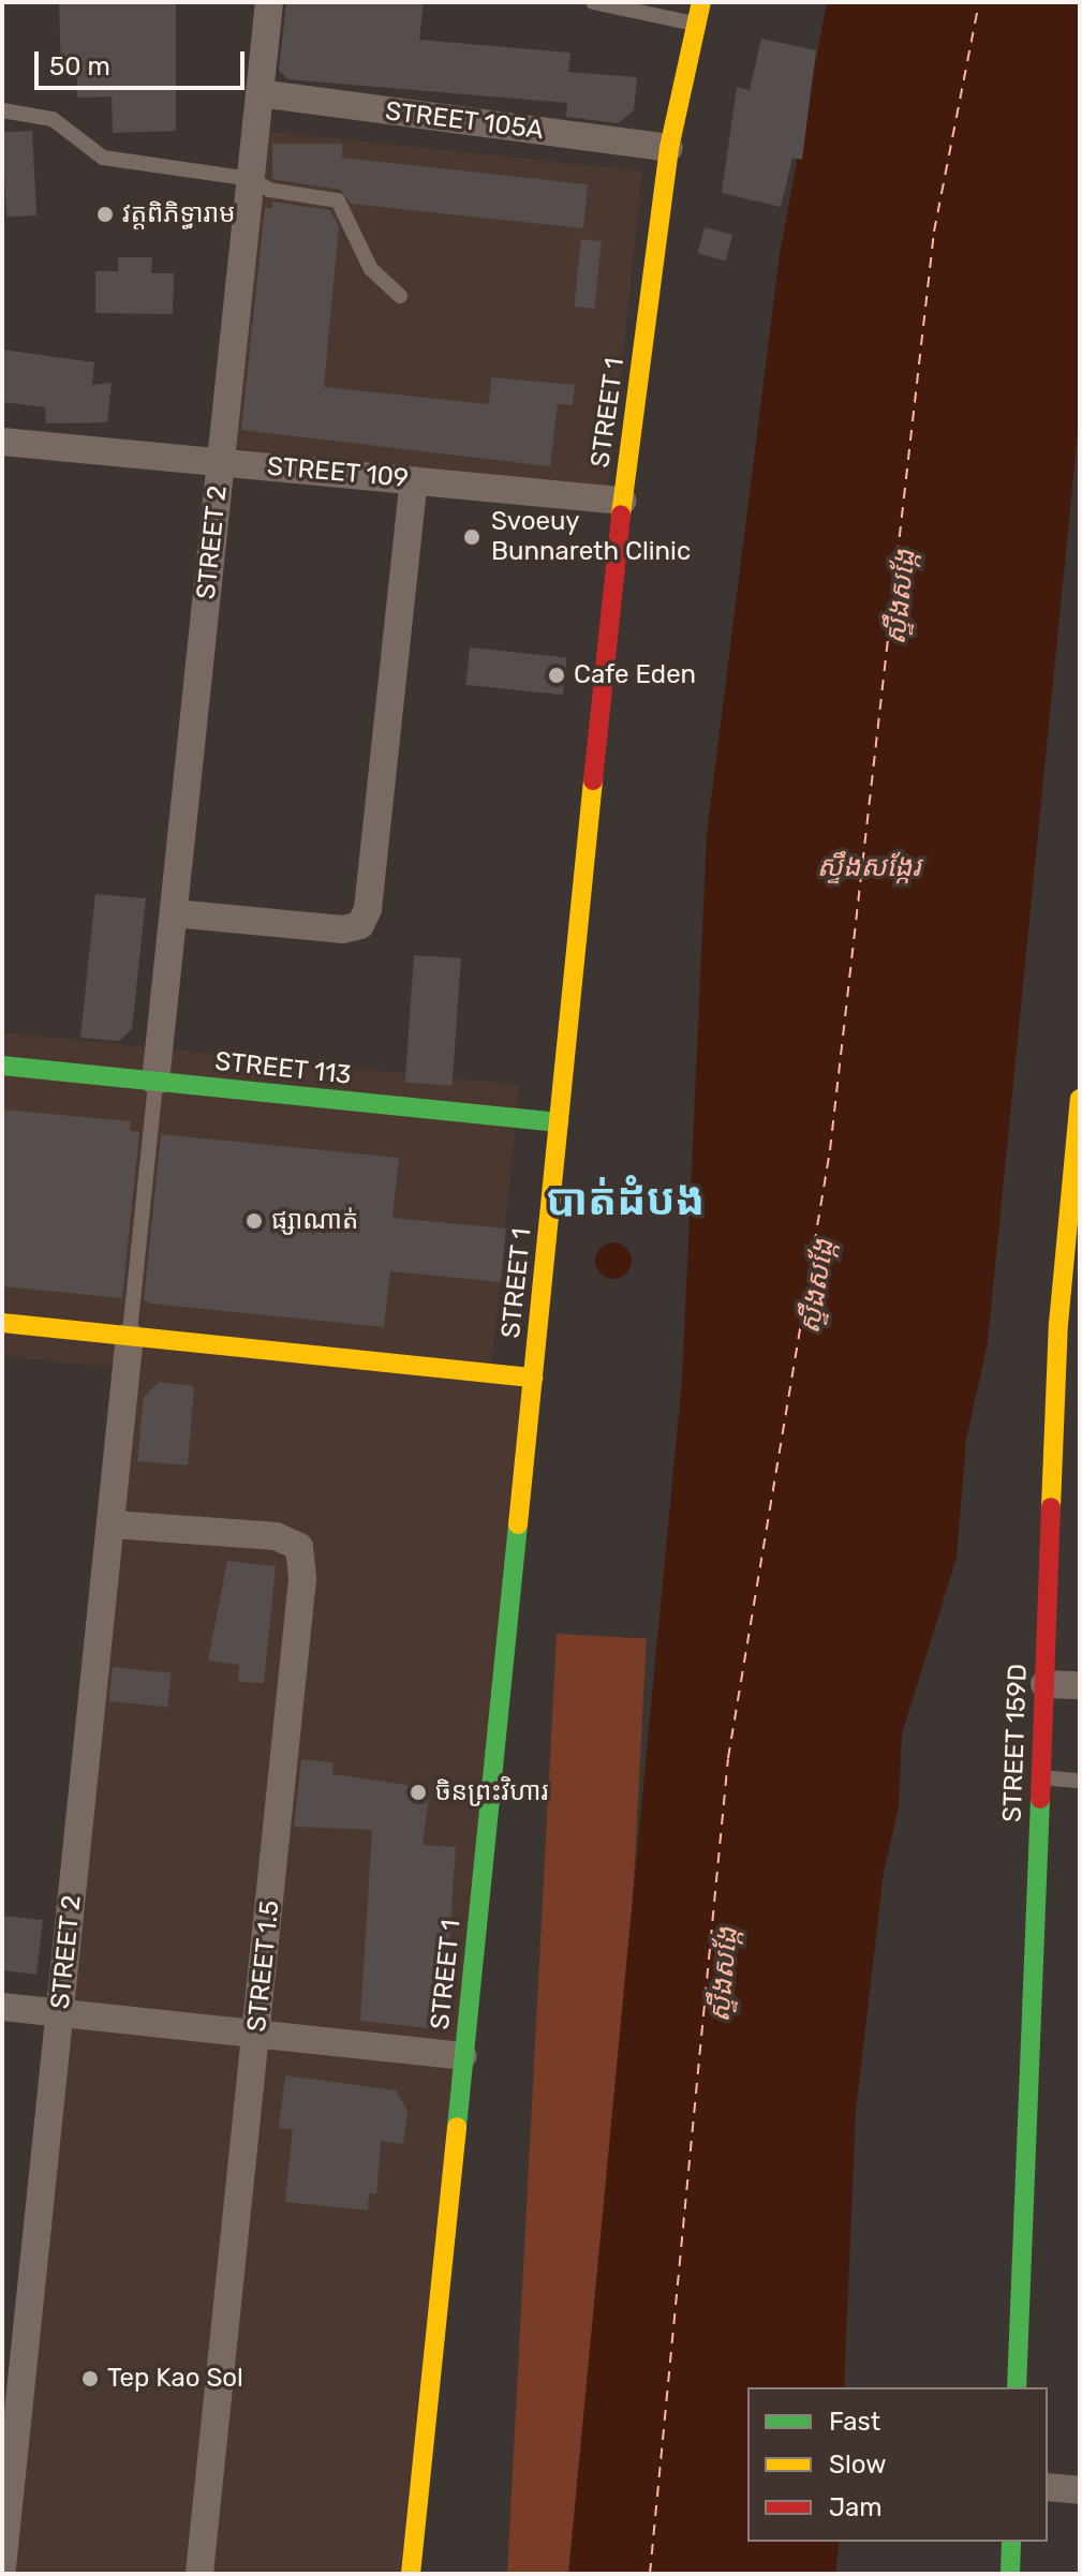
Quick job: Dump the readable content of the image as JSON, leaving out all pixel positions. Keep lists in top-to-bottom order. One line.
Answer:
{"streets":{"street":["STREET 105A","STREET 1","STREET 109","STREET 2","STREET 113","STREET 159D","STREET 1.5"]},"crossings":[["STREET 105A","STREET 1"],["STREET 105A","STREET 2"],["STREET 1","STREET 109"],["STREET 1","STREET 113"],["STREET 109","STREET 2"],["STREET 2","STREET 113"],["STREET 2","STREET 1.5"]],"districts":["បាត់ដំបង"],"water":["ស្ទឹងសង្កែ","ស្ទឹងសង្កែរ"],"places":["វត្តពិភិទ្ធារាម","Svoeuy Bunnareth Clinic","Cafe Eden","ផ្សាណាត់","ចិនព្រះវិហារ","Tep Kao Sol"],"legend":["Fast","Slow","Jam"],"scale_bar":"50 m"}
